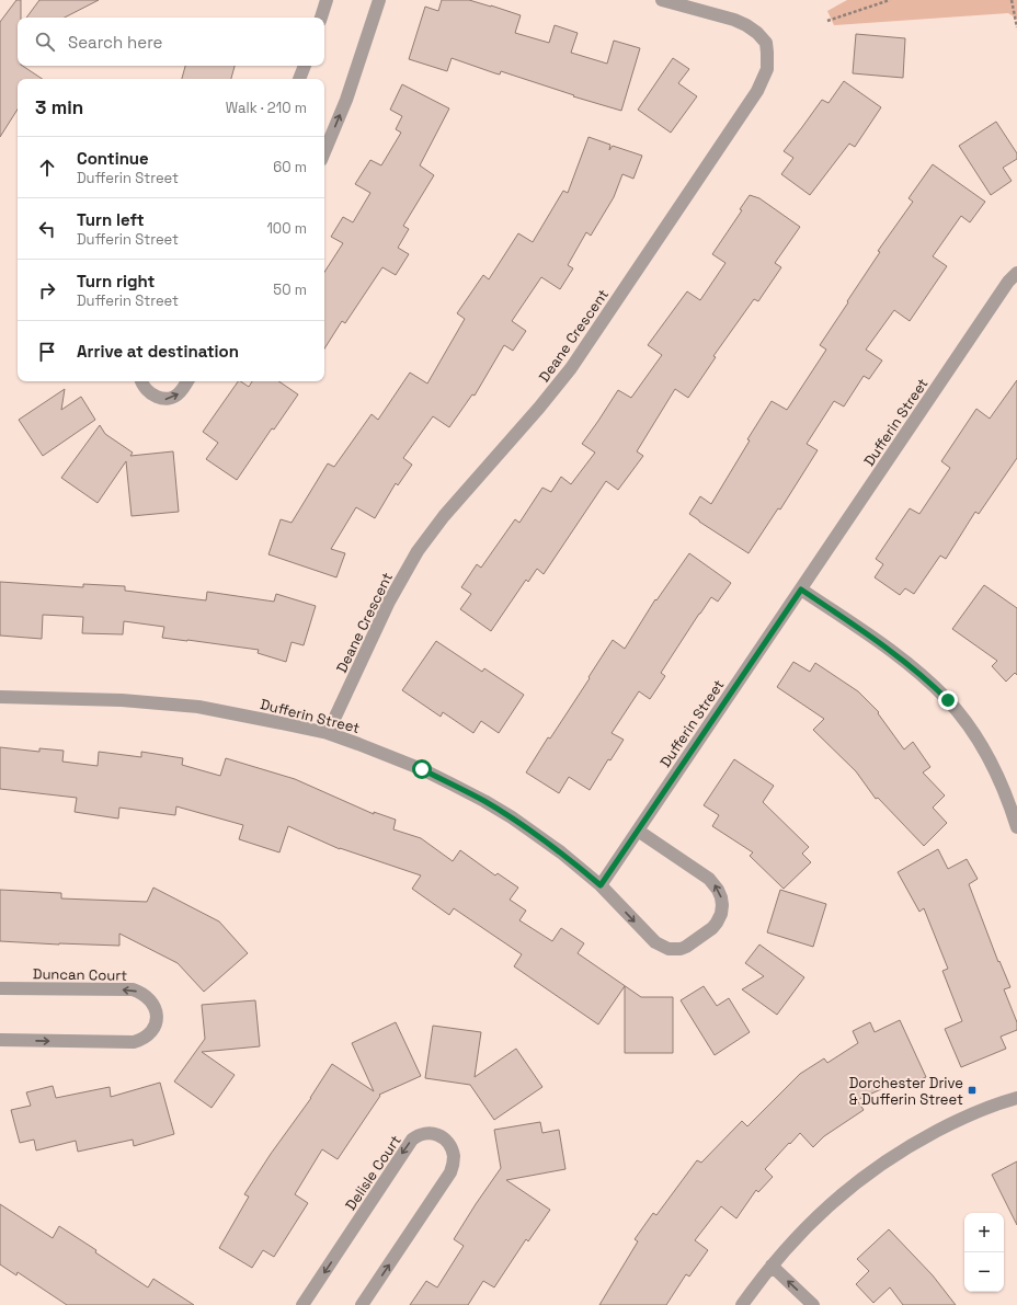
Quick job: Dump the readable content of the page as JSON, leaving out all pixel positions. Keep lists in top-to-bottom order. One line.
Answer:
{"streets":{"street":["Deane Crescent","Dufferin Street","Duncan Court","Delisle Court"]},"crossings":[["Deane Crescent","Dufferin Street"]],"places":{"transit":["Dorchester Drive & Dufferin Street"]},"page":{"search":"Search here","heading":["3 min","Walk · 210 m"],"list":[["Continue","Dufferin Street","60 m"],["Turn left","Dufferin Street","100 m"],["Turn right","Dufferin Street","50 m"],"Arrive at destination"],"map_buttons":["+","−"]}}
